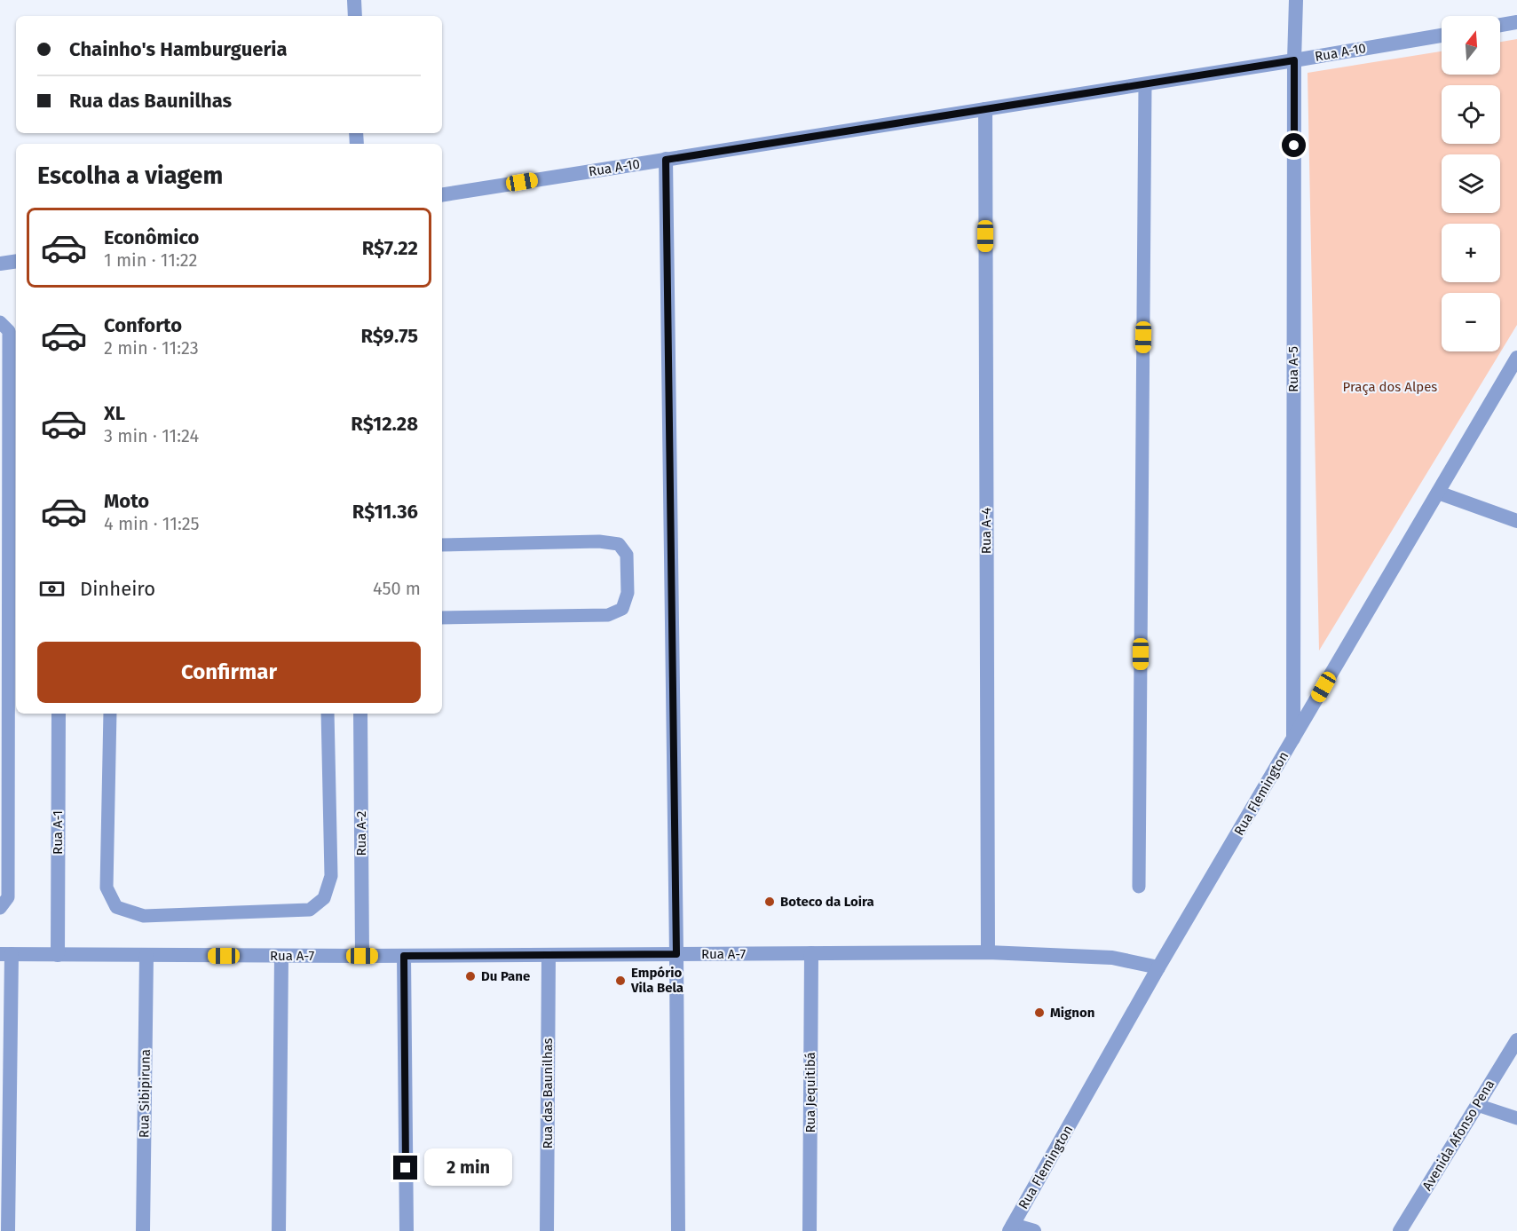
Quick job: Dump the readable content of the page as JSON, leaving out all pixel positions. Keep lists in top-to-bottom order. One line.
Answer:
{"streets":{"street":["Rua A-10","Rua A-5","Rua A-4","Rua Flemington","Rua A-1","Rua A-2","Rua A-7","Rua Jequitibá","Rua Sibipiruna","Rua das Baunilhas","Avenida Afonso Pena"]},"crossings":[["Rua A-10","Rua A-5"],["Rua A-10","Rua A-4"],["Rua A-5","Rua Flemington"],["Rua A-4","Rua A-7"],["Rua Flemington","Rua A-7"],["Rua A-1","Rua A-7"],["Rua A-2","Rua A-7"],["Rua A-7","Rua Jequitibá"],["Rua A-7","Rua Sibipiruna"],["Rua A-7","Rua das Baunilhas"]],"parks":["Praça dos Alpes"],"places":["Boteco da Loira","Du Pane","Empório Vila Bela","Mignon"],"north":"top","page":{"map_buttons":["+","−"],"banner":["Chainho's Hamburgueria","Rua das Baunilhas"],"heading":"Escolha a viagem","list":[{"name":"Econômico","note":"1 min · 11:22","value":"R$7.22"},{"name":"Conforto","note":"2 min · 11:23","value":"R$9.75"},{"name":"XL","note":"3 min · 11:24","value":"R$12.28"},{"name":"Moto","note":"4 min · 11:25","value":"R$11.36"}],"pay":["Dinheiro","450 m"],"buttons":"Confirmar","bubble":"2 min"}}
